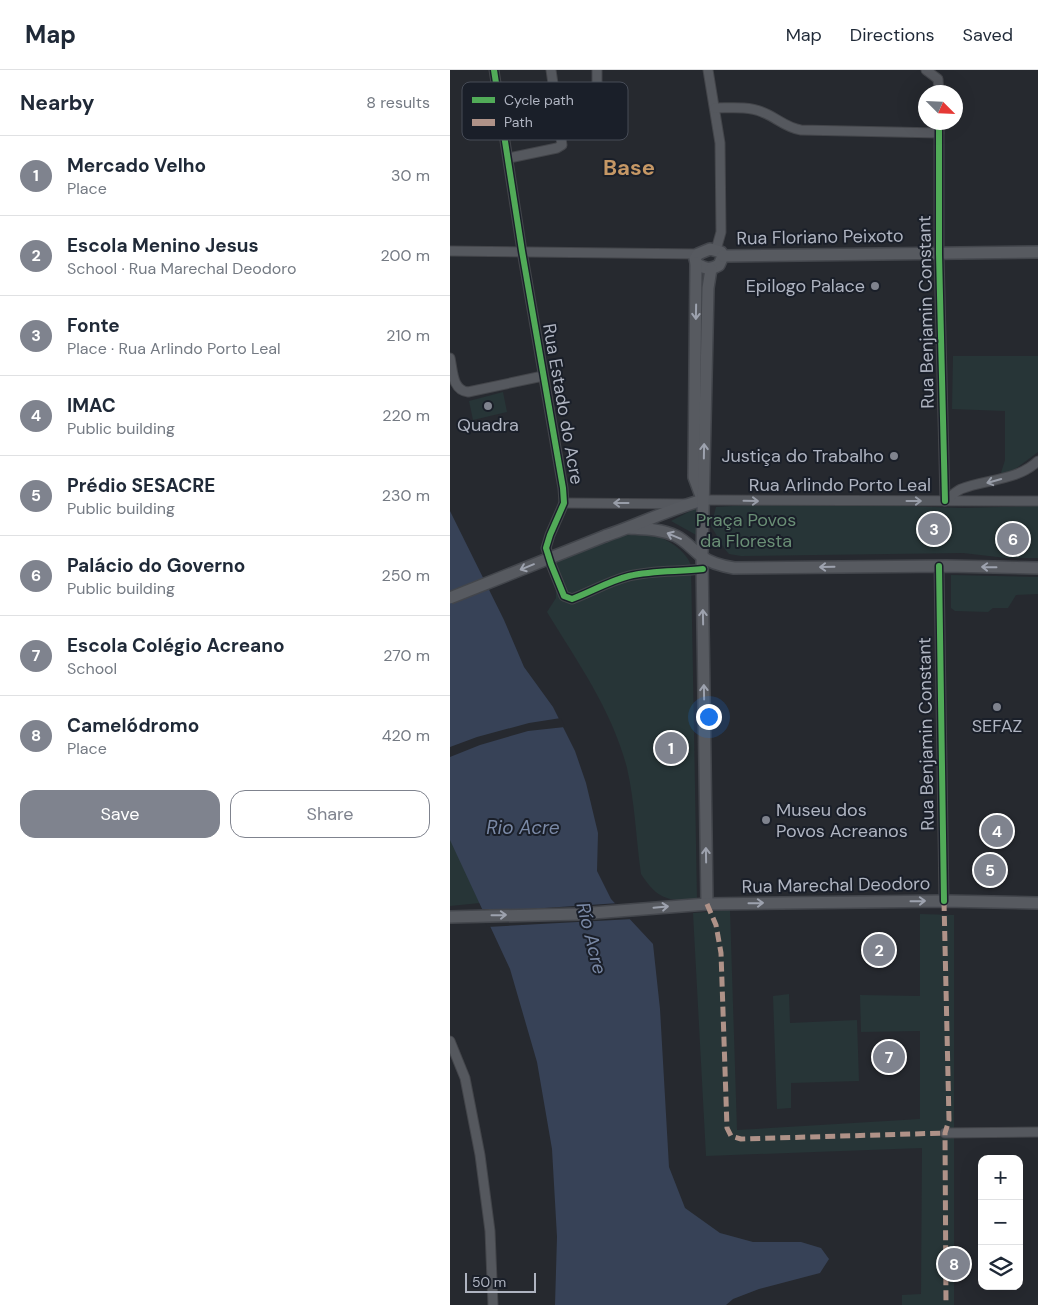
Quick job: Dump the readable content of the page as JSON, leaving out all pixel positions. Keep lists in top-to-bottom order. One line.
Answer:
{"streets":{"main road":["Rua Floriano Peixoto","Rua Marechal Deodoro"],"street":["Rua Benjamin Constant","Rua Estado do Acre","Rua Arlindo Porto Leal"]},"crossings":[["Rua Floriano Peixoto","Rua Benjamin Constant"],["Rua Floriano Peixoto","Rua Estado do Acre"],["Rua Benjamin Constant","Rua Arlindo Porto Leal"],["Rua Benjamin Constant","Rua Marechal Deodoro"]],"one_way":["Rua Arlindo Porto Leal","Rua Marechal Deodoro"],"districts":["Base"],"water":["Rio Acre","Río Acre"],"parks":["Praça Povos da Floresta"],"places":["Epilogo Palace","Quadra","Justiça do Trabalho","SEFAZ","Museu dos Povos Acreanos"],"legend":["Cycle path","Path"],"scale_bar":"50 m","north":"bottom right","page":{"header":"Map","nav":["Map","Directions","Saved"],"heading":["Nearby","8 results"],"list":[{"mark":"1","name":"Mercado Velho","note":"Place","value":"30 m"},{"mark":"2","name":"Escola Menino Jesus","note":"School · Rua Marechal Deodoro","value":"200 m"},{"mark":"3","name":"Fonte","note":"Place · Rua Arlindo Porto Leal","value":"210 m"},{"mark":"4","name":"IMAC","note":"Public building","value":"220 m"},{"mark":"5","name":"Prédio SESACRE","note":"Public building","value":"230 m"},{"mark":"6","name":"Palácio do Governo","note":"Public building","value":"250 m"},{"mark":"7","name":"Escola Colégio Acreano","note":"School","value":"270 m"},{"mark":"8","name":"Camelódromo","note":"Place","value":"420 m"}],"pins":["3","6","1","4","5","2","7","8"],"buttons":["Save","Share"],"map_buttons":["+","−"],"scale":"50 m"}}
